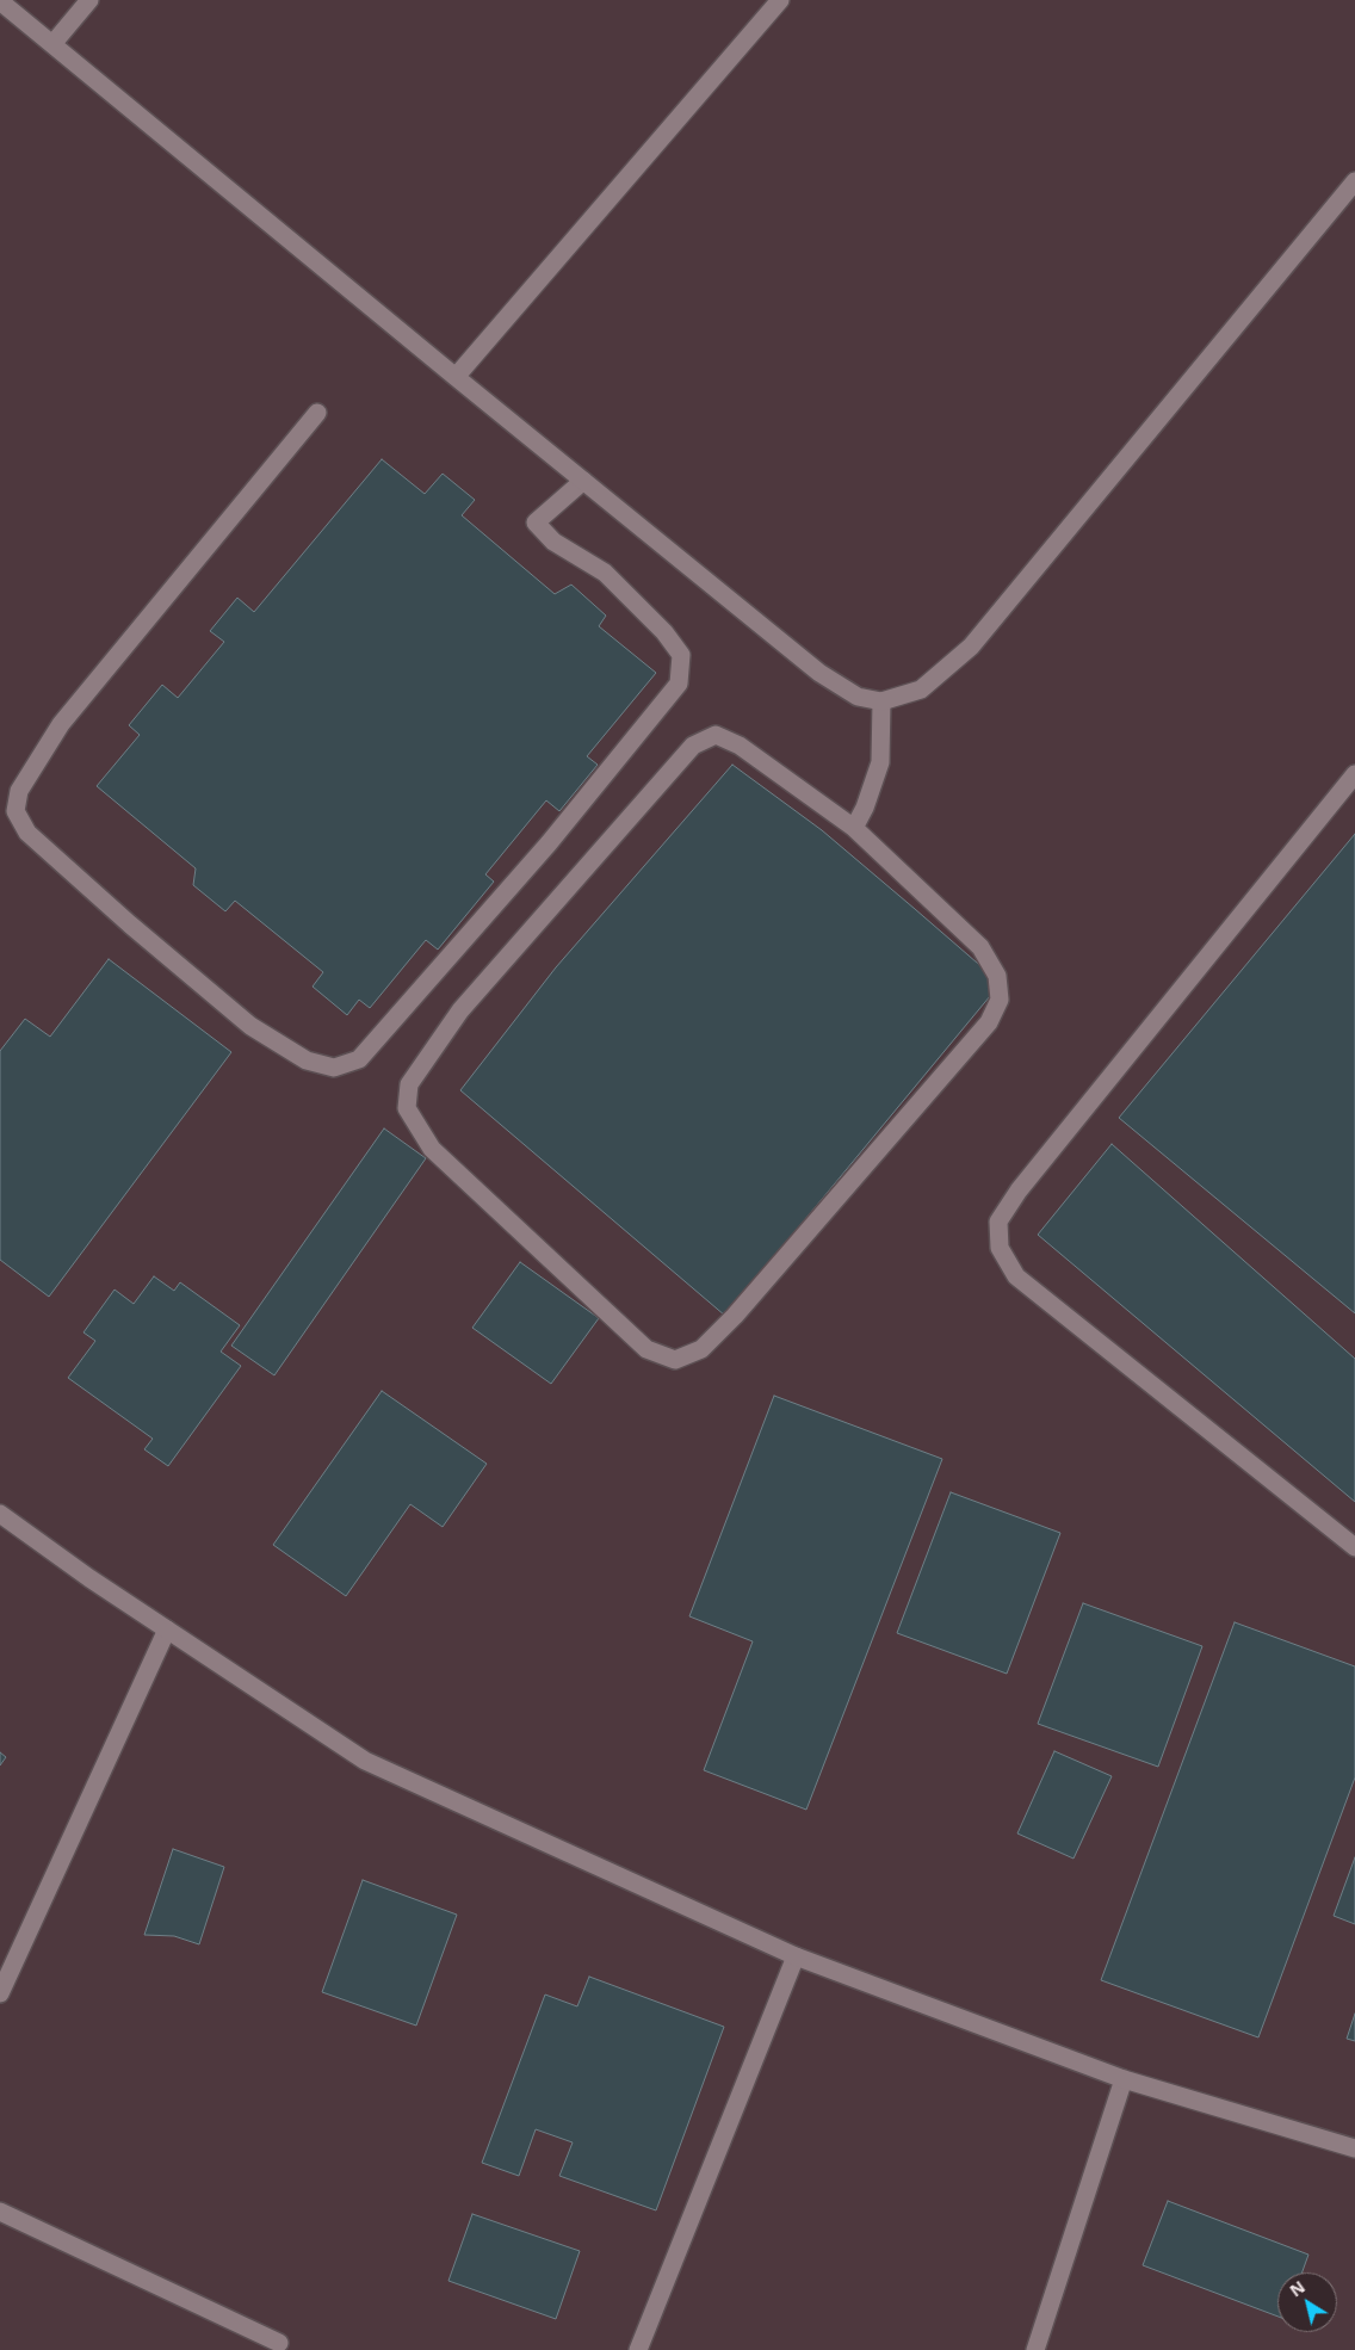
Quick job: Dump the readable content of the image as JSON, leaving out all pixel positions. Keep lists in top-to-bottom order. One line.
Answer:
{"north":"top left"}
